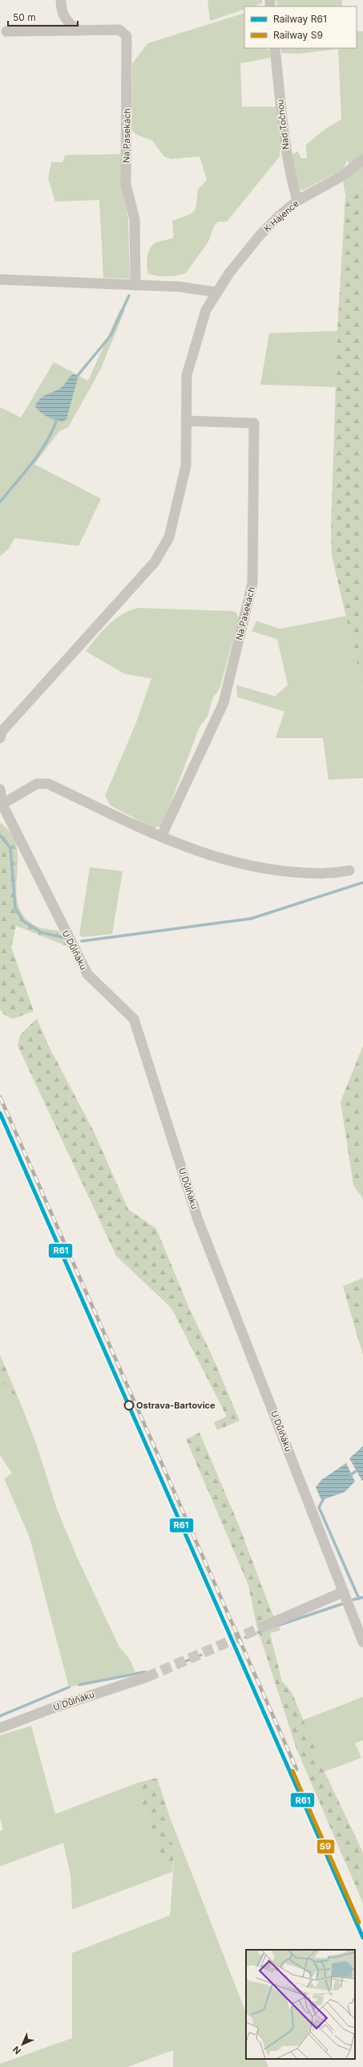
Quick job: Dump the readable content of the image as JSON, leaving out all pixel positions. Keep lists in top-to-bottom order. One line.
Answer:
{"streets":{"street":["Nad Točnou","Na Pasekách","K Hájence","U Důlňáku"]},"crossings":[["Nad Točnou","K Hájence"]],"places":["Ostrava-Bartovice"],"lines":["rail line R61","rail line S9"],"legend":["Railway R61","Railway S9"],"scale_bar":"50 m","north":"bottom left"}
